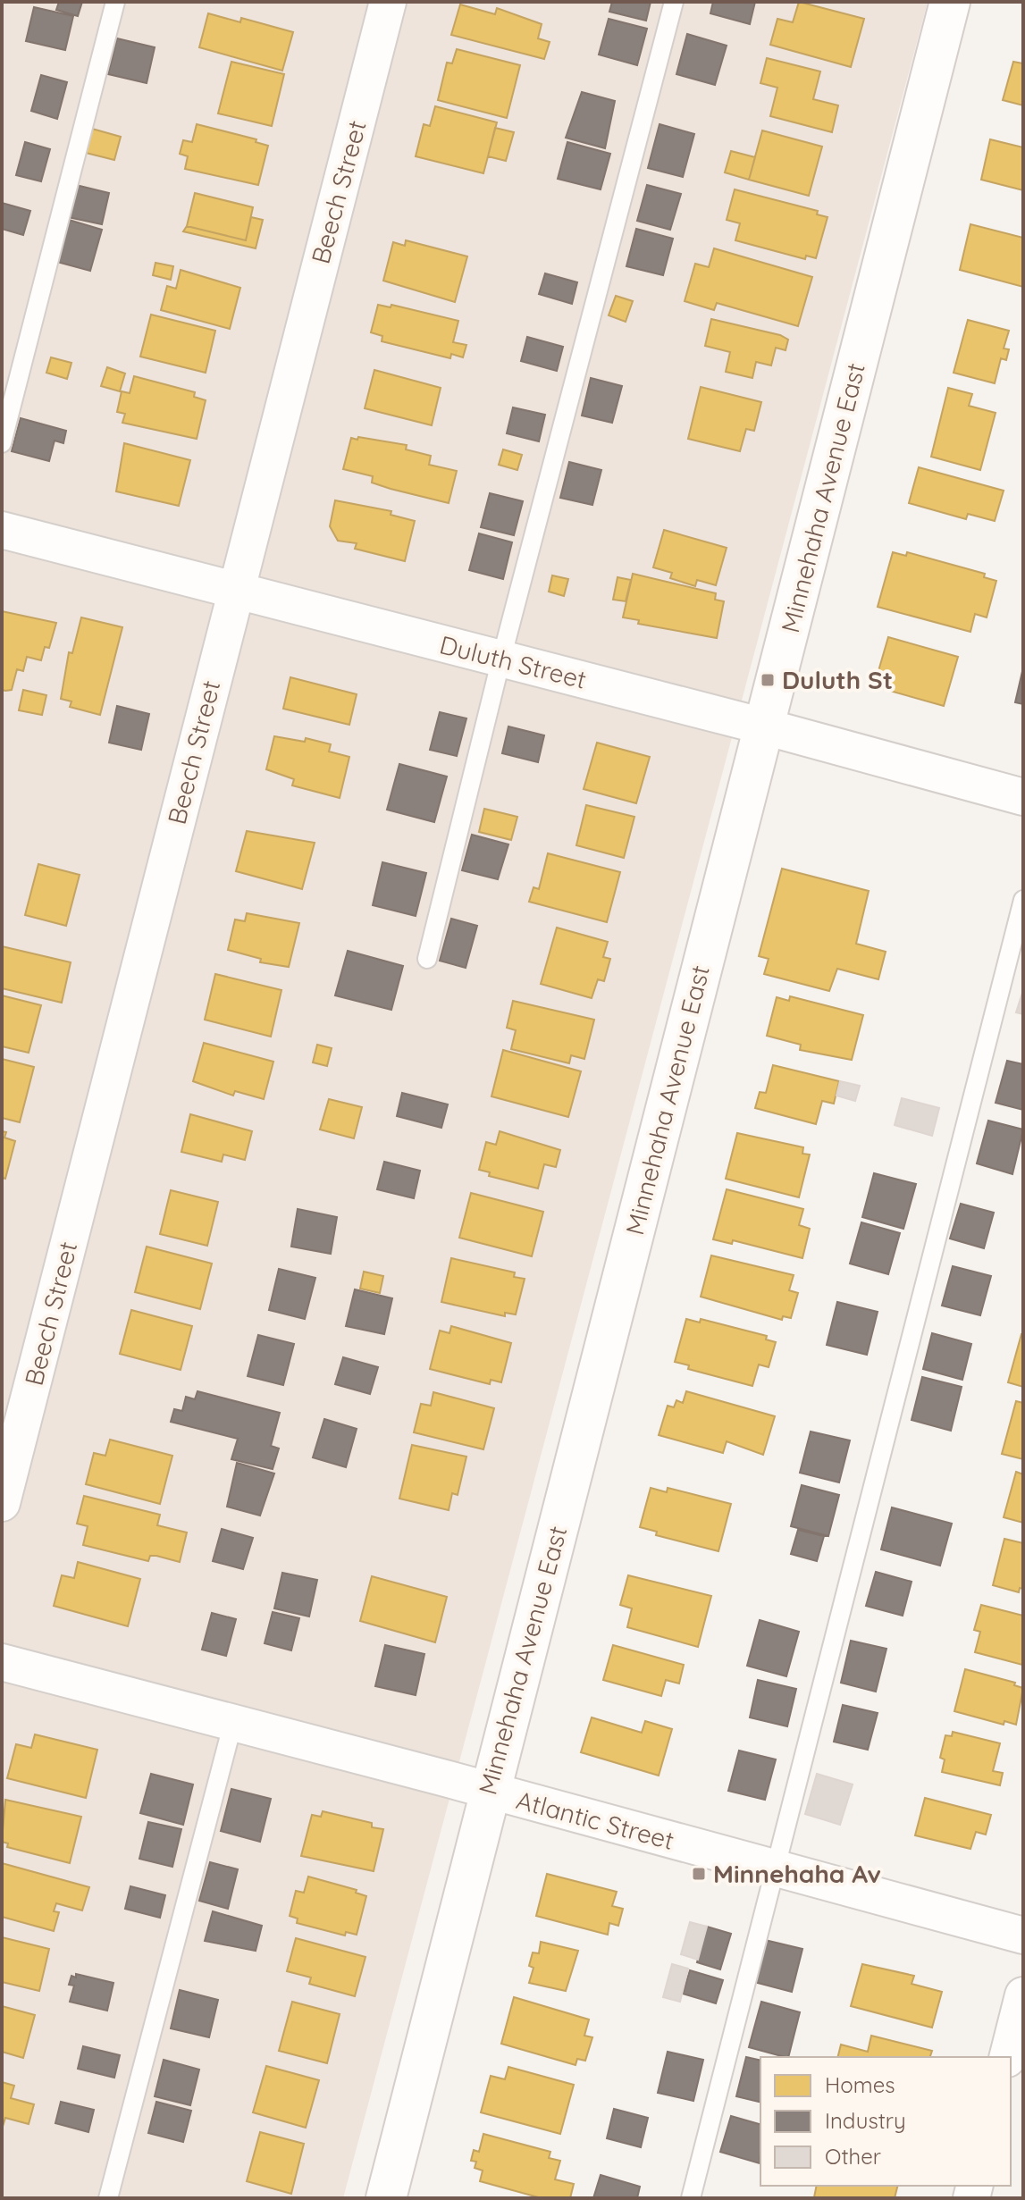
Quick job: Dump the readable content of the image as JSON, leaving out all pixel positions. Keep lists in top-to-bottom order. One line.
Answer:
{"streets":{"main road":["Minnehaha Avenue East"],"street":["Beech Street","Duluth Street","Atlantic Street"]},"crossings":[["Beech Street","Duluth Street"],["Minnehaha Avenue East","Duluth Street"],["Minnehaha Avenue East","Atlantic Street"]],"places":{"transit":["Duluth St","Minnehaha Av"]},"legend":["Homes","Industry","Other"]}
